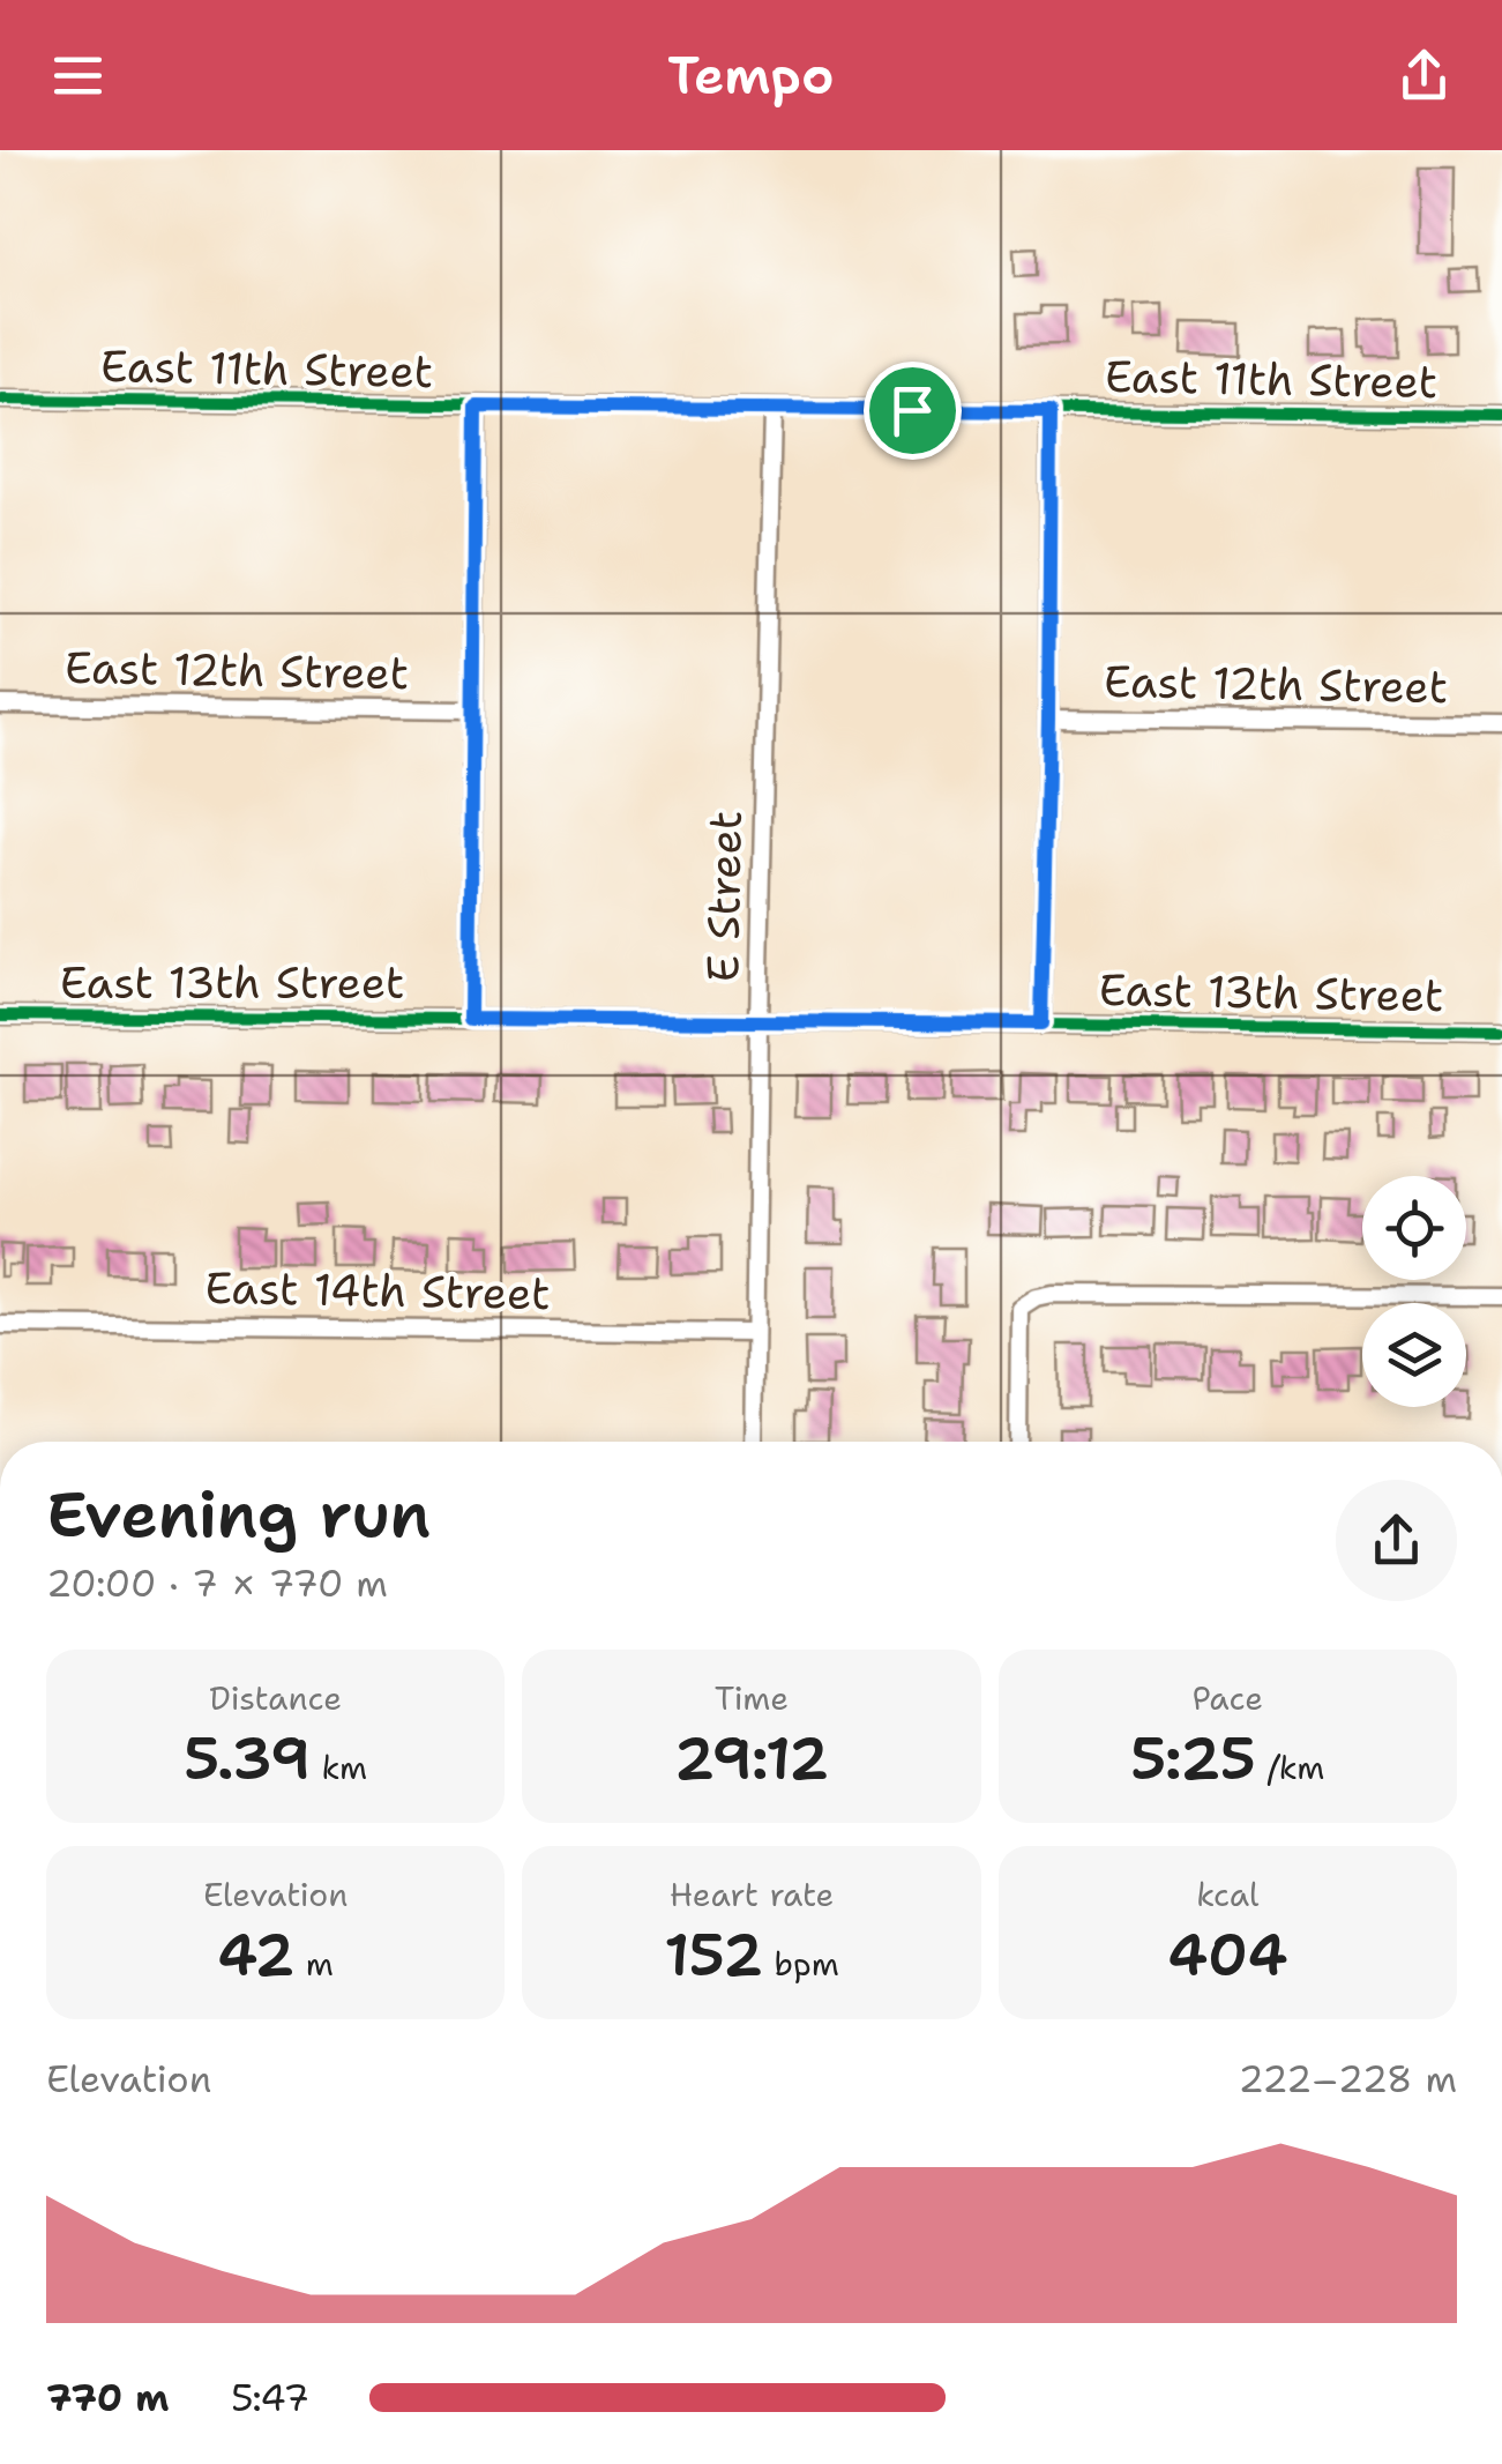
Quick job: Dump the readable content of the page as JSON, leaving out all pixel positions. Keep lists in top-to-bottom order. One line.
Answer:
{"streets":{"street":["East 11th Street","East 12th Street","E Street","East 13th Street","East 14th Street"]},"crossings":[["East 11th Street","E Street"],["E Street","East 13th Street"],["E Street","East 14th Street"]],"page":{"header":"Tempo","heading":["Evening run","20:00 · 7 × 770 m"],"stats":[["Distance","5.39 km"],["Time","29:12"],["Pace","5:25 /km"],["Elevation","42 m"],["Heart rate","152 bpm"],["kcal","404"]],"chart":["Elevation","222–228 m"],"list":[{"name":"770 m","note":"5:47"}]}}
